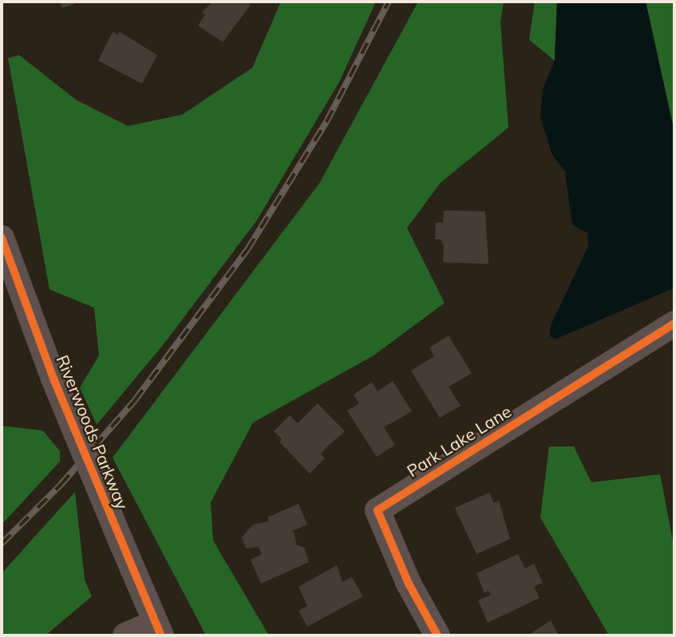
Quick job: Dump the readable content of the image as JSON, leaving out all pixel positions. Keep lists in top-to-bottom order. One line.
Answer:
{"streets":{"street":["Riverwoods Parkway","Park Lake Lane"]}}
